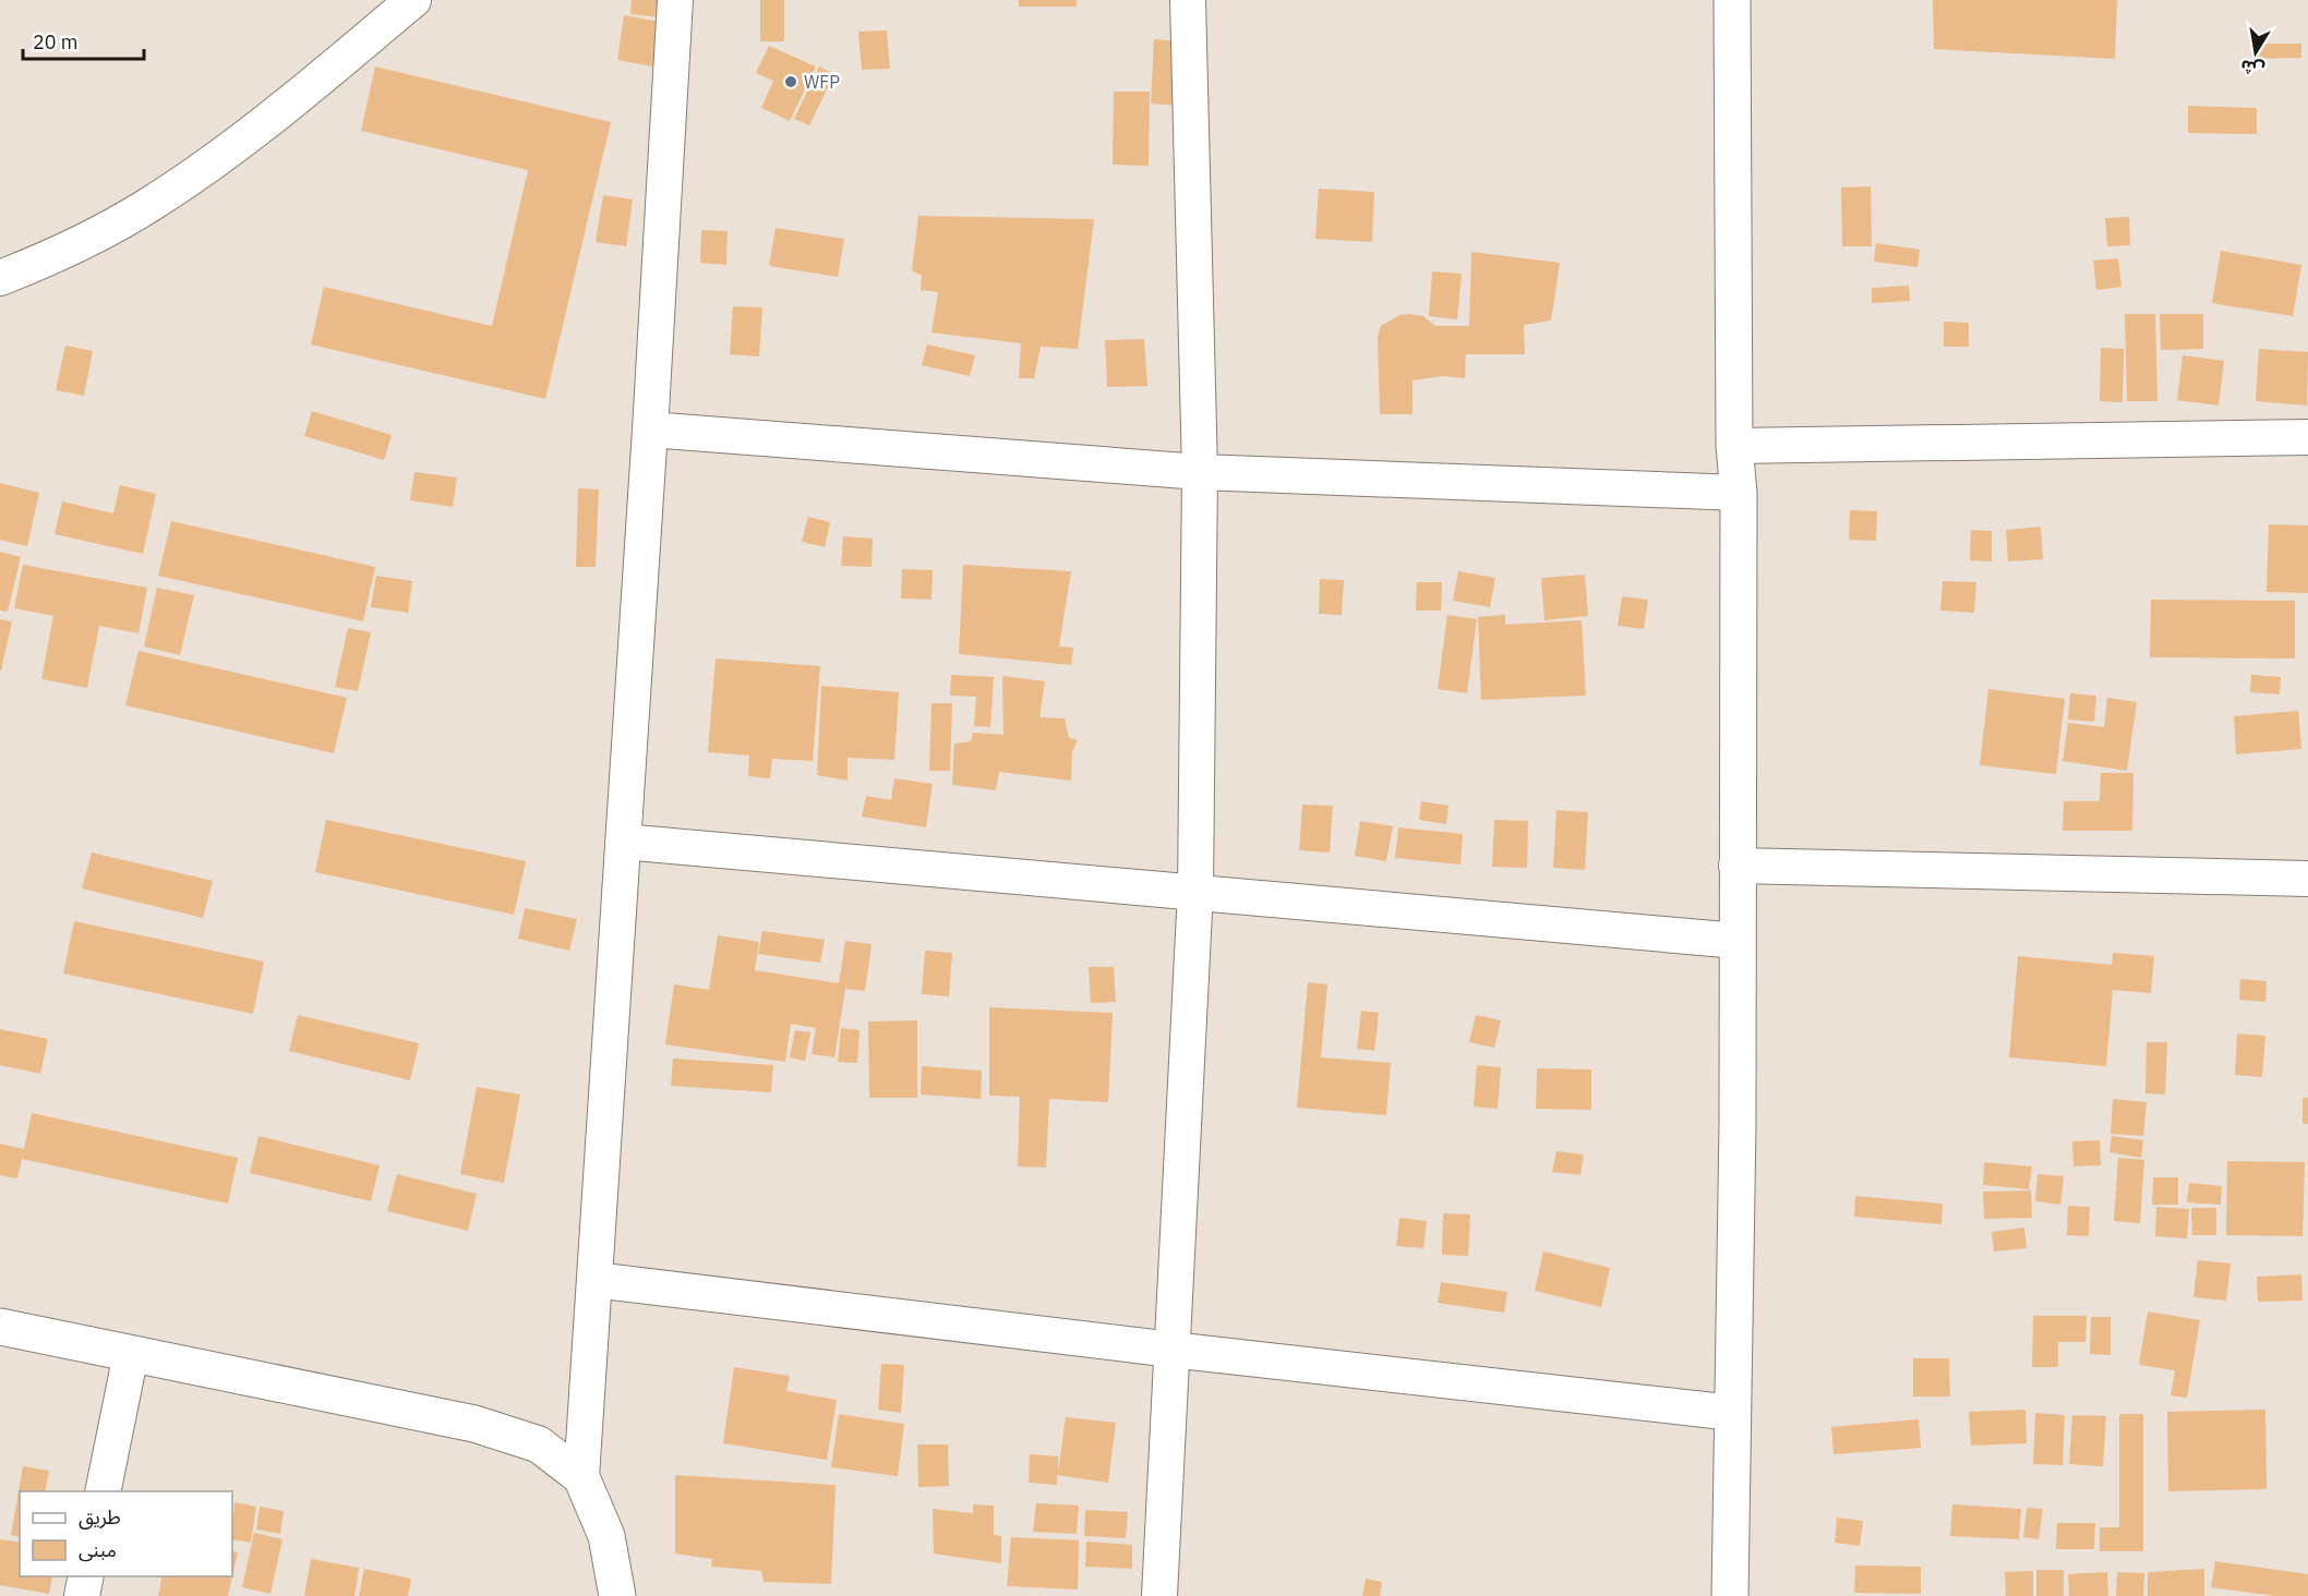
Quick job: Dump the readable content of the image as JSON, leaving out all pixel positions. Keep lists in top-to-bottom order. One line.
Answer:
{"places":["WFP"],"legend":["طريق","مبنى"],"scale_bar":"20 m","north":"bottom"}
